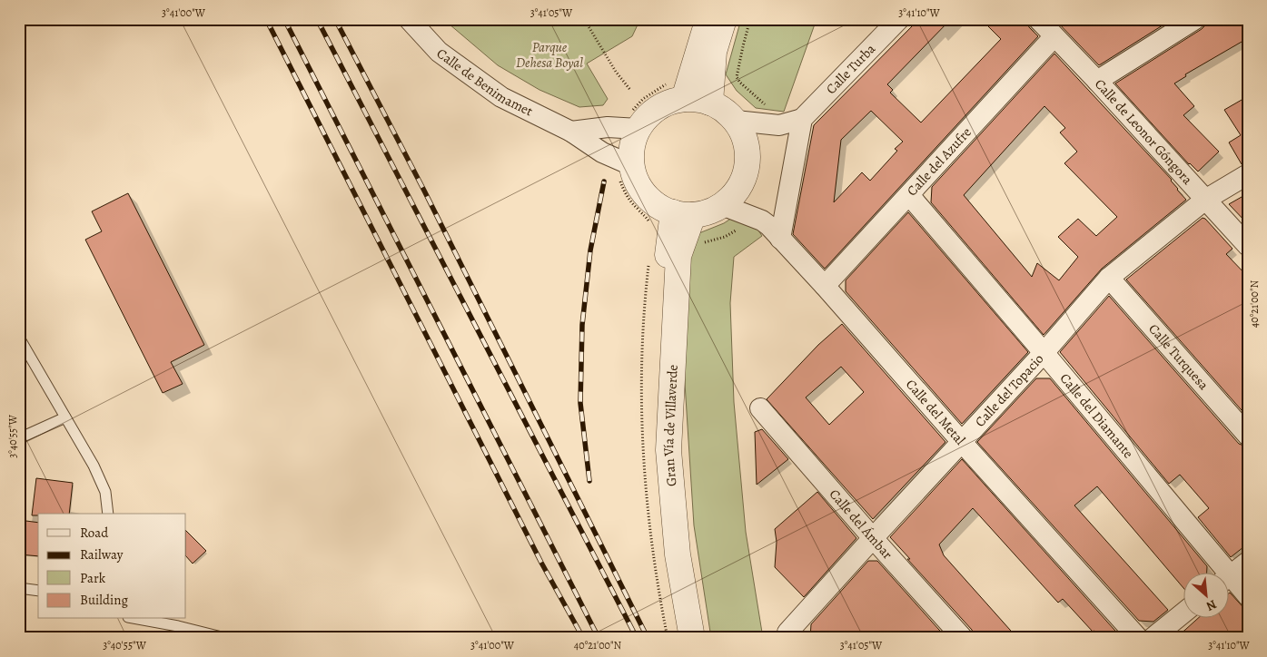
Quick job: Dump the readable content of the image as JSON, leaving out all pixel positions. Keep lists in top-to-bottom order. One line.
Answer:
{"streets":{"street":["Calle Turba","Calle de Benimamet","Calle de Leonor Góngora","Calle del Azufre","Calle Turquesa","Calle del Topacio","Calle del Metal","Calle del Diamante","Gran Vía de Villaverde","Calle del Ámbar"]},"crossings":[["Calle de Benimamet","Calle del Metal"],["Calle de Benimamet","Gran Vía de Villaverde"],["Calle de Leonor Góngora","Calle del Azufre"],["Calle de Leonor Góngora","Calle del Topacio"],["Calle del Azufre","Calle del Metal"],["Calle del Azufre","Calle del Diamante"],["Calle Turquesa","Calle del Topacio"],["Calle del Topacio","Calle del Metal"],["Calle del Topacio","Calle del Diamante"],["Calle del Topacio","Calle del Ámbar"],["Calle del Metal","Gran Vía de Villaverde"]],"parks":["Parque Dehesa Boyal"],"legend":["Road","Railway","Park","Building"],"north":"bottom right","coordinates":["3°41'00\"W","3°41'05\"W","3°41'10\"W","40°21'00\"N","3°40'55\"W"]}
